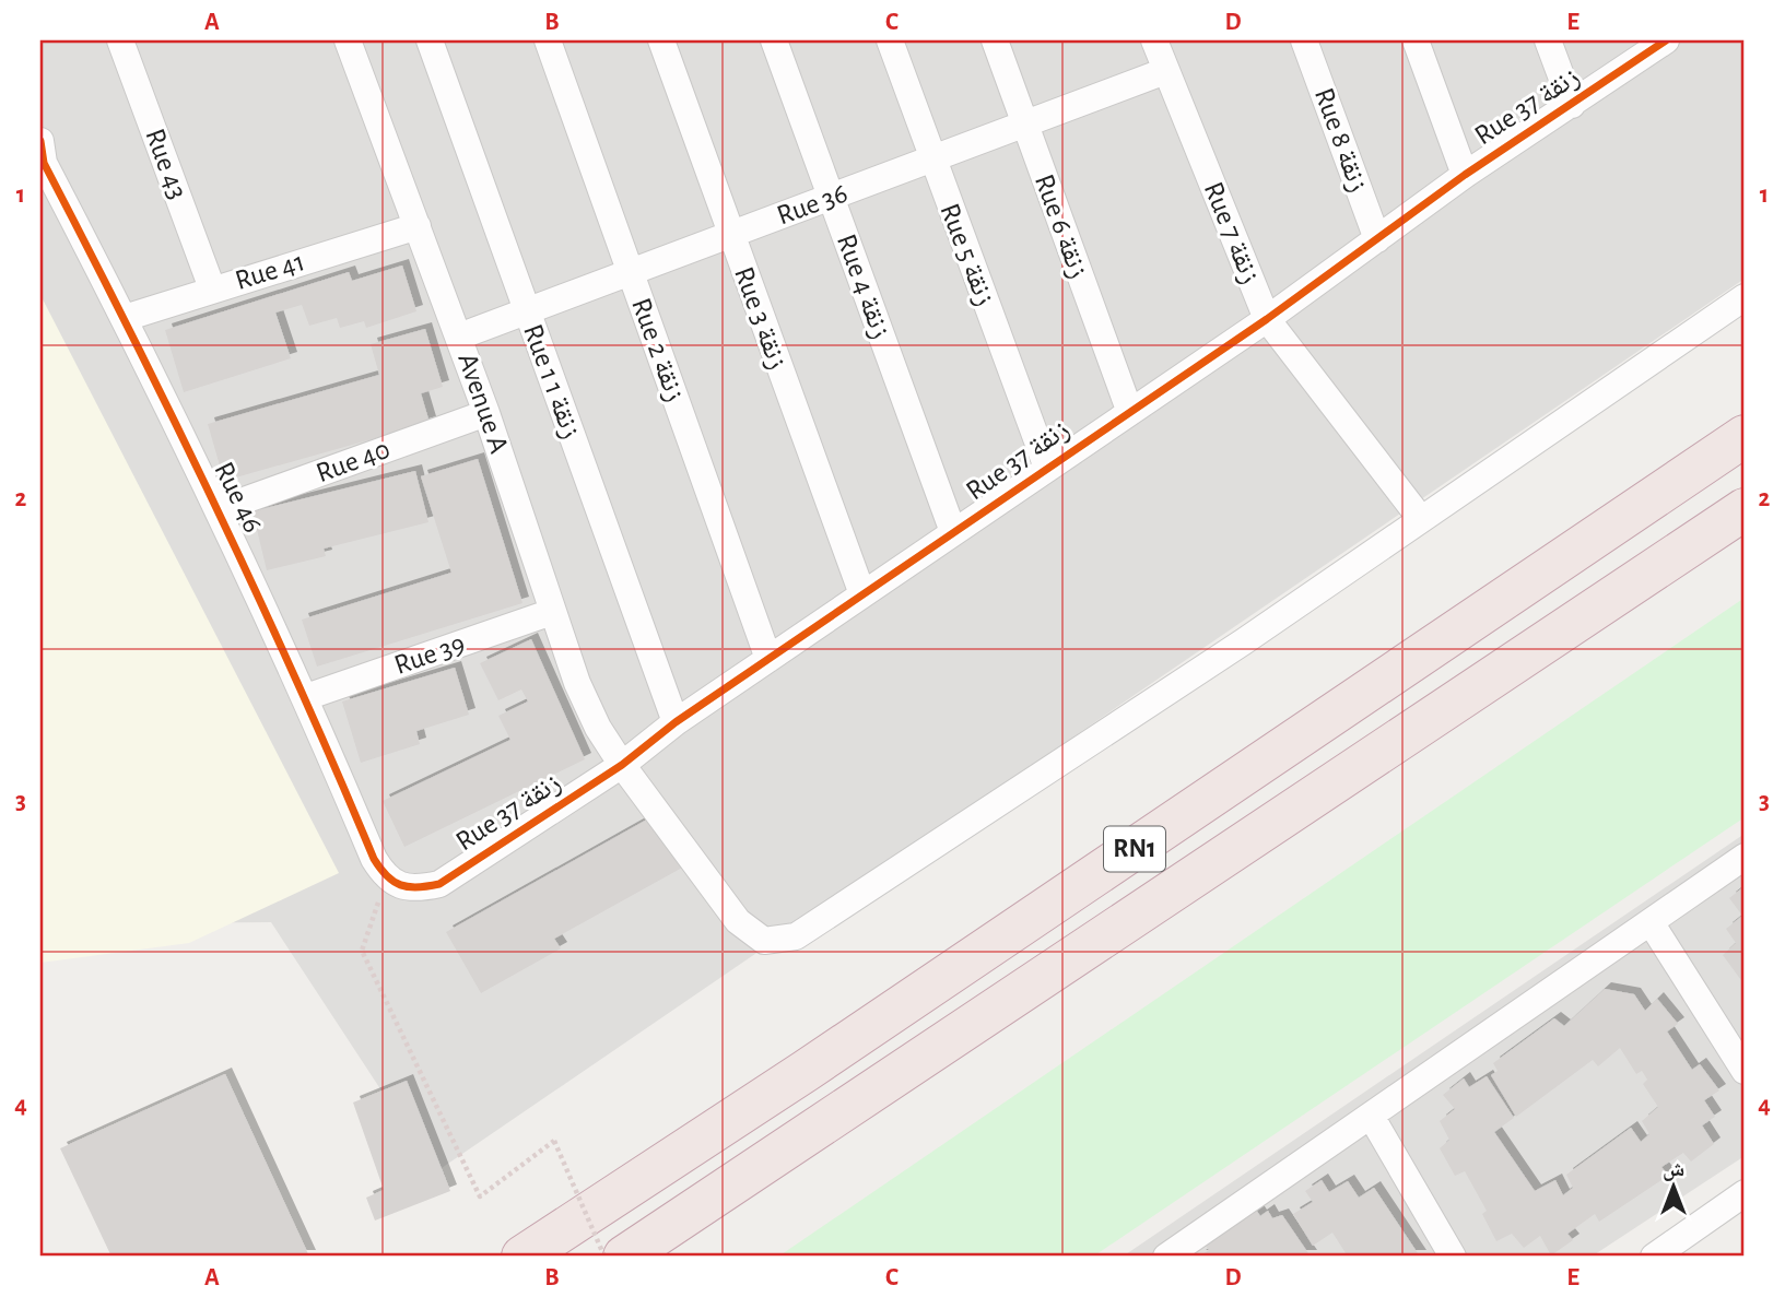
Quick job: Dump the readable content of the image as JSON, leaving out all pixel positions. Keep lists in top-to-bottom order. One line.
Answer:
{"streets":{"highway":["RN1"],"street":["Rue 37 زنقة","Rue 8 زنقة","Rue 43","Rue 36","Rue 6 زنقة","Rue 7 زنقة","Rue 5 زنقة","Rue 41","Rue 4 زنقة","Rue 3 زنقة","Rue 2 زنقة","Rue 1 زنقة 1","Avenue A","Rue 40","Rue 46","Rue 39"]},"crossings":[["Rue 37 زنقة","Rue 8 زنقة"],["Rue 37 زنقة","Rue 6 زنقة"],["Rue 37 زنقة","Rue 7 زنقة"],["Rue 37 زنقة","Rue 5 زنقة"],["Rue 37 زنقة","Rue 4 زنقة"],["Rue 37 زنقة","Rue 3 زنقة"],["Rue 37 زنقة","Rue 2 زنقة"],["Rue 37 زنقة","Rue 1 زنقة 1"],["Rue 37 زنقة","Avenue A"],["Rue 37 زنقة","Rue 46"],["Rue 43","Rue 41"],["Rue 36","Rue 6 زنقة"],["Rue 36","Rue 7 زنقة"],["Rue 36","Rue 5 زنقة"],["Rue 36","Rue 4 زنقة"],["Rue 36","Rue 3 زنقة"],["Rue 36","Rue 2 زنقة"],["Rue 36","Rue 1 زنقة 1"],["Rue 36","Avenue A"],["Rue 7 زنقة","Avenue A"],["Rue 41","Avenue A"],["Rue 41","Rue 46"],["Avenue A","Rue 40"],["Avenue A","Rue 39"],["Rue 40","Rue 46"],["Rue 46","Rue 39"]],"north":"top","grid":{"columns":["A","B","C","D","E"],"rows":["1","2","3","4"]}}
